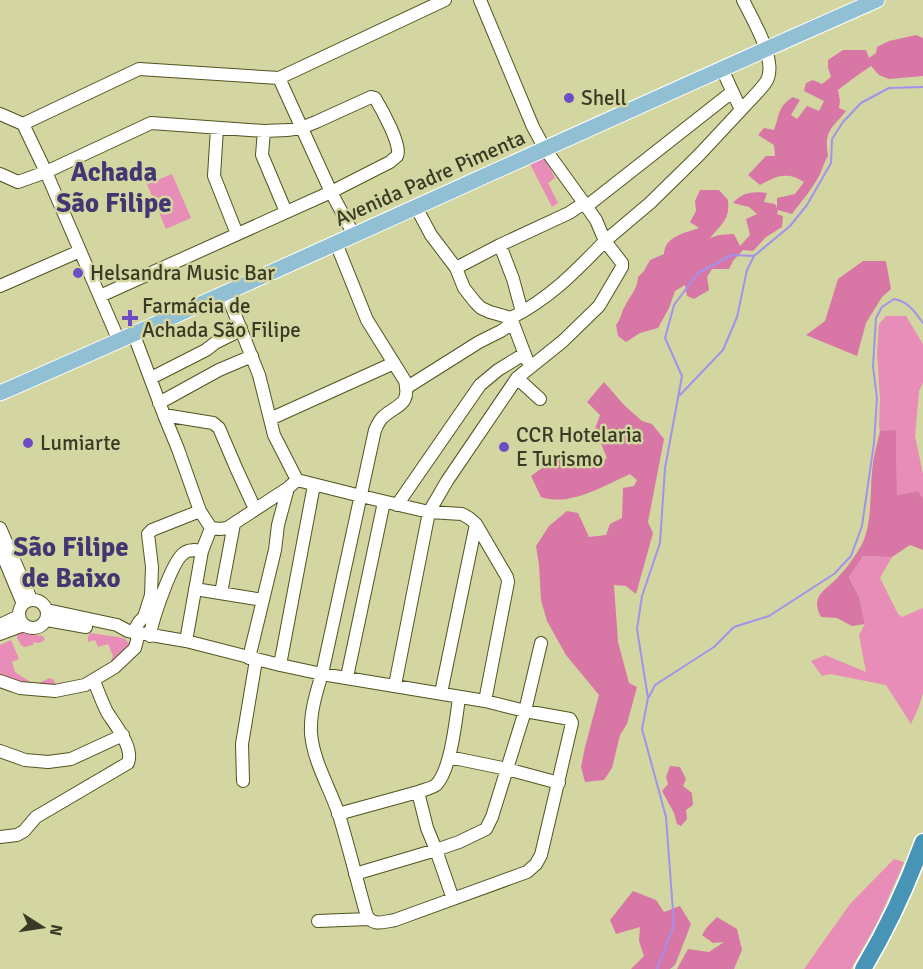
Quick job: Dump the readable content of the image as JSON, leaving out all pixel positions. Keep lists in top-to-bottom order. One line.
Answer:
{"streets":{"main road":["Avenida Padre Pimenta"]},"districts":["Achada São Filipe","São Filipe de Baixo"],"places":{"other":["Shell","Helsandra Music Bar","Lumiarte","CCR Hotelaria E Turismo"],"health":["Farmácia de Achada São Filipe"]},"north":"right"}
